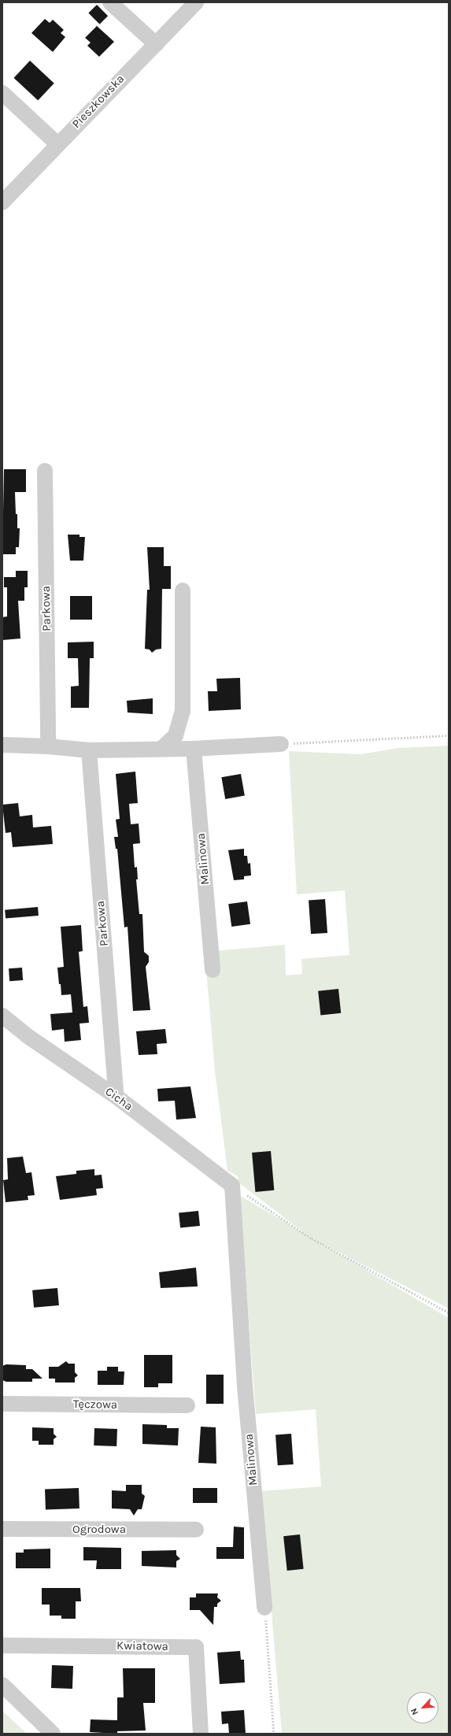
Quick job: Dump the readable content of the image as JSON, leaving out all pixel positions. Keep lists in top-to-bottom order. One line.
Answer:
{"streets":{"street":["Pieszkowska","Parkowa","Malinowa","Cicha","Tęczowa","Ogrodowa","Kwiatowa"]},"crossings":[["Parkowa","Cicha"],["Malinowa","Cicha"]],"north":"bottom left"}
